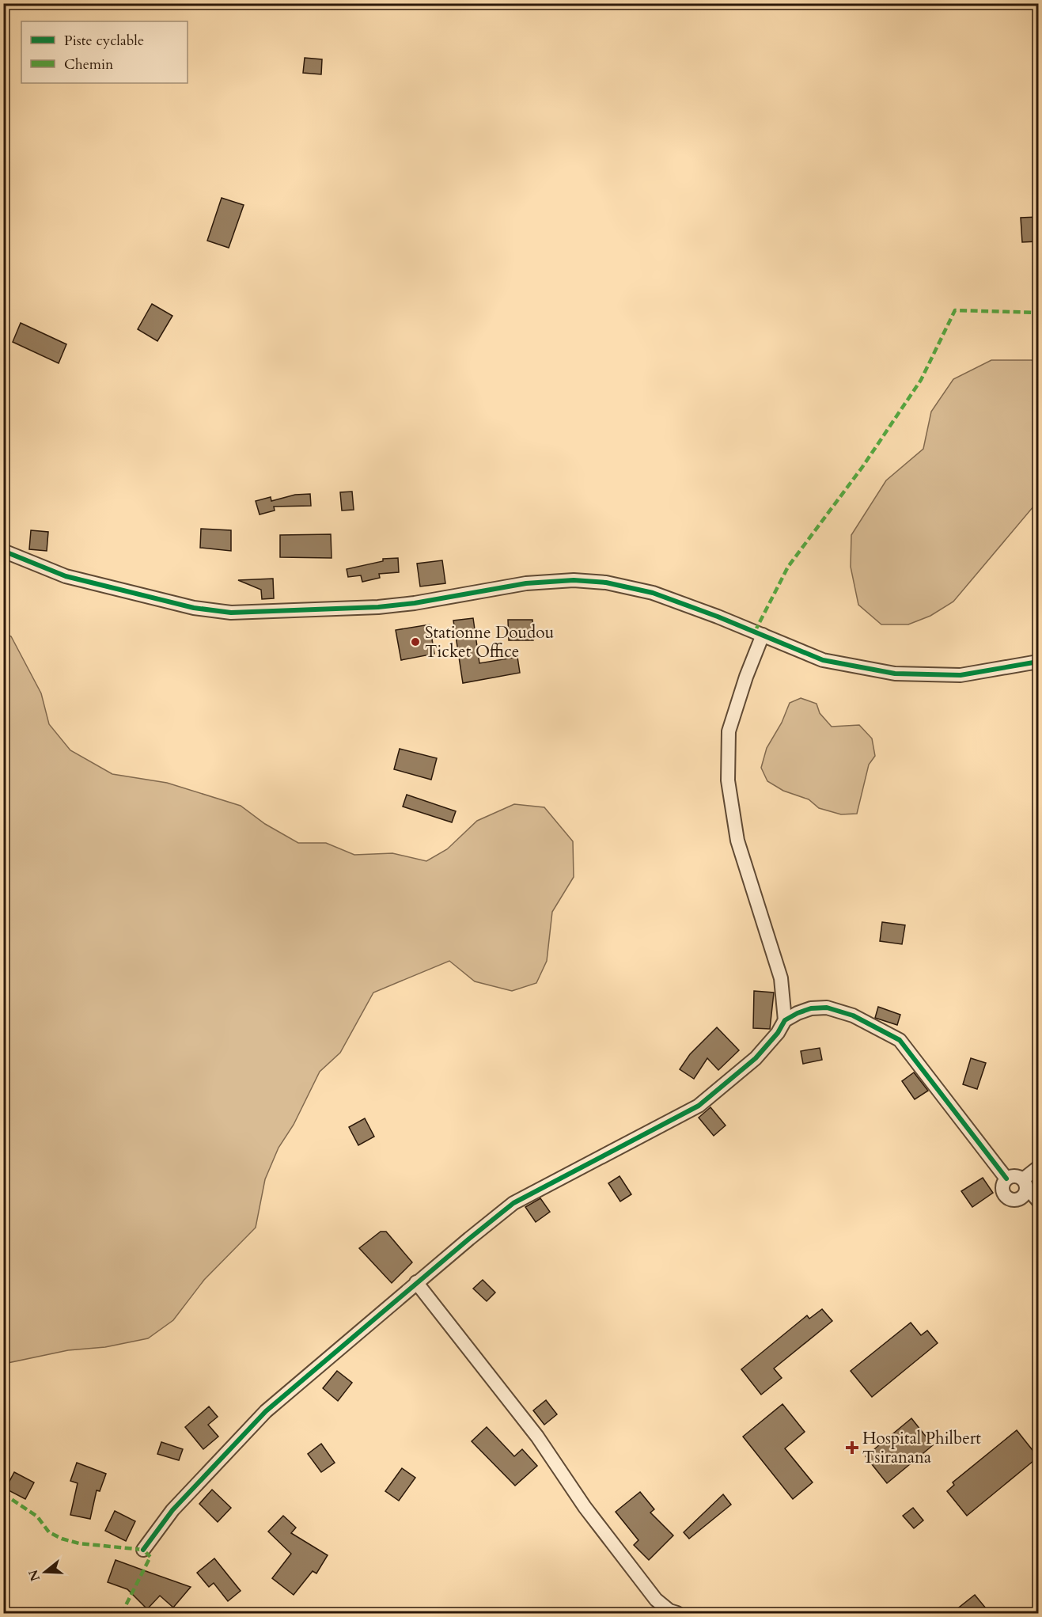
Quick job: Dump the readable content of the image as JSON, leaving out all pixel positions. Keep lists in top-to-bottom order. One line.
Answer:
{"places":{"other":["Stationne Doudou Ticket Office"],"health":["Hospital Philbert Tsiranana"]},"legend":["Piste cyclable","Chemin"],"north":"left"}
